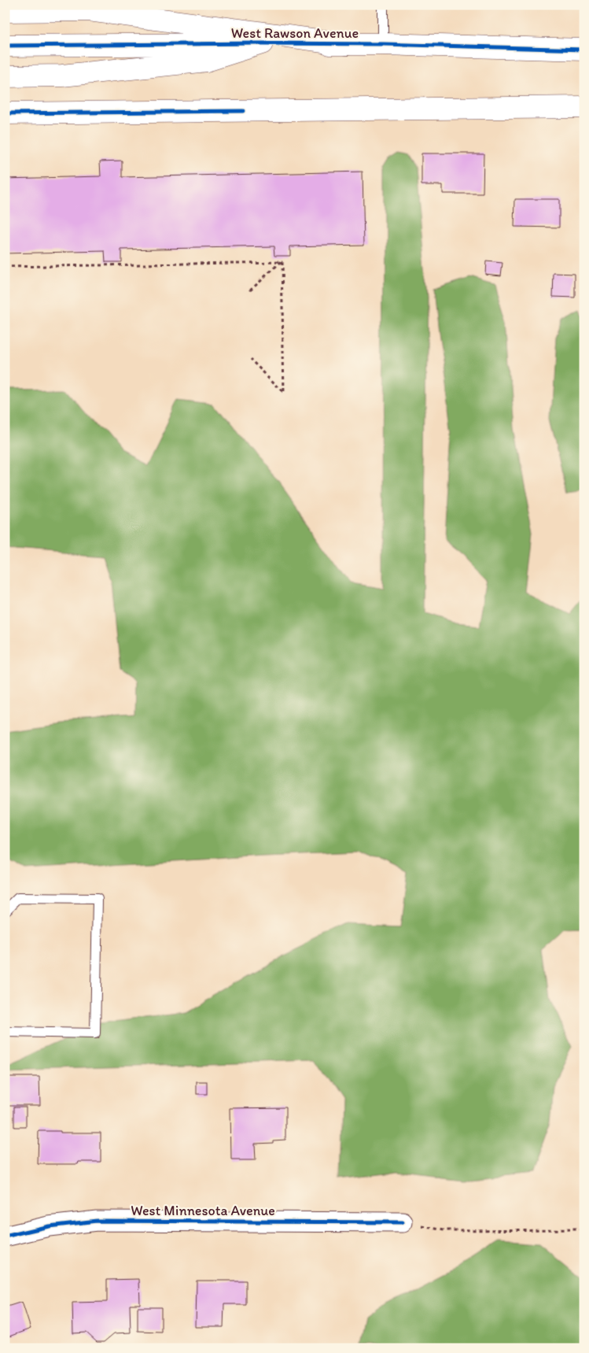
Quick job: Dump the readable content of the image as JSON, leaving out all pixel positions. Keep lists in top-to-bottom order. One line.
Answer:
{"streets":{"main road":["West Rawson Avenue"],"street":["West Minnesota Avenue"]}}
